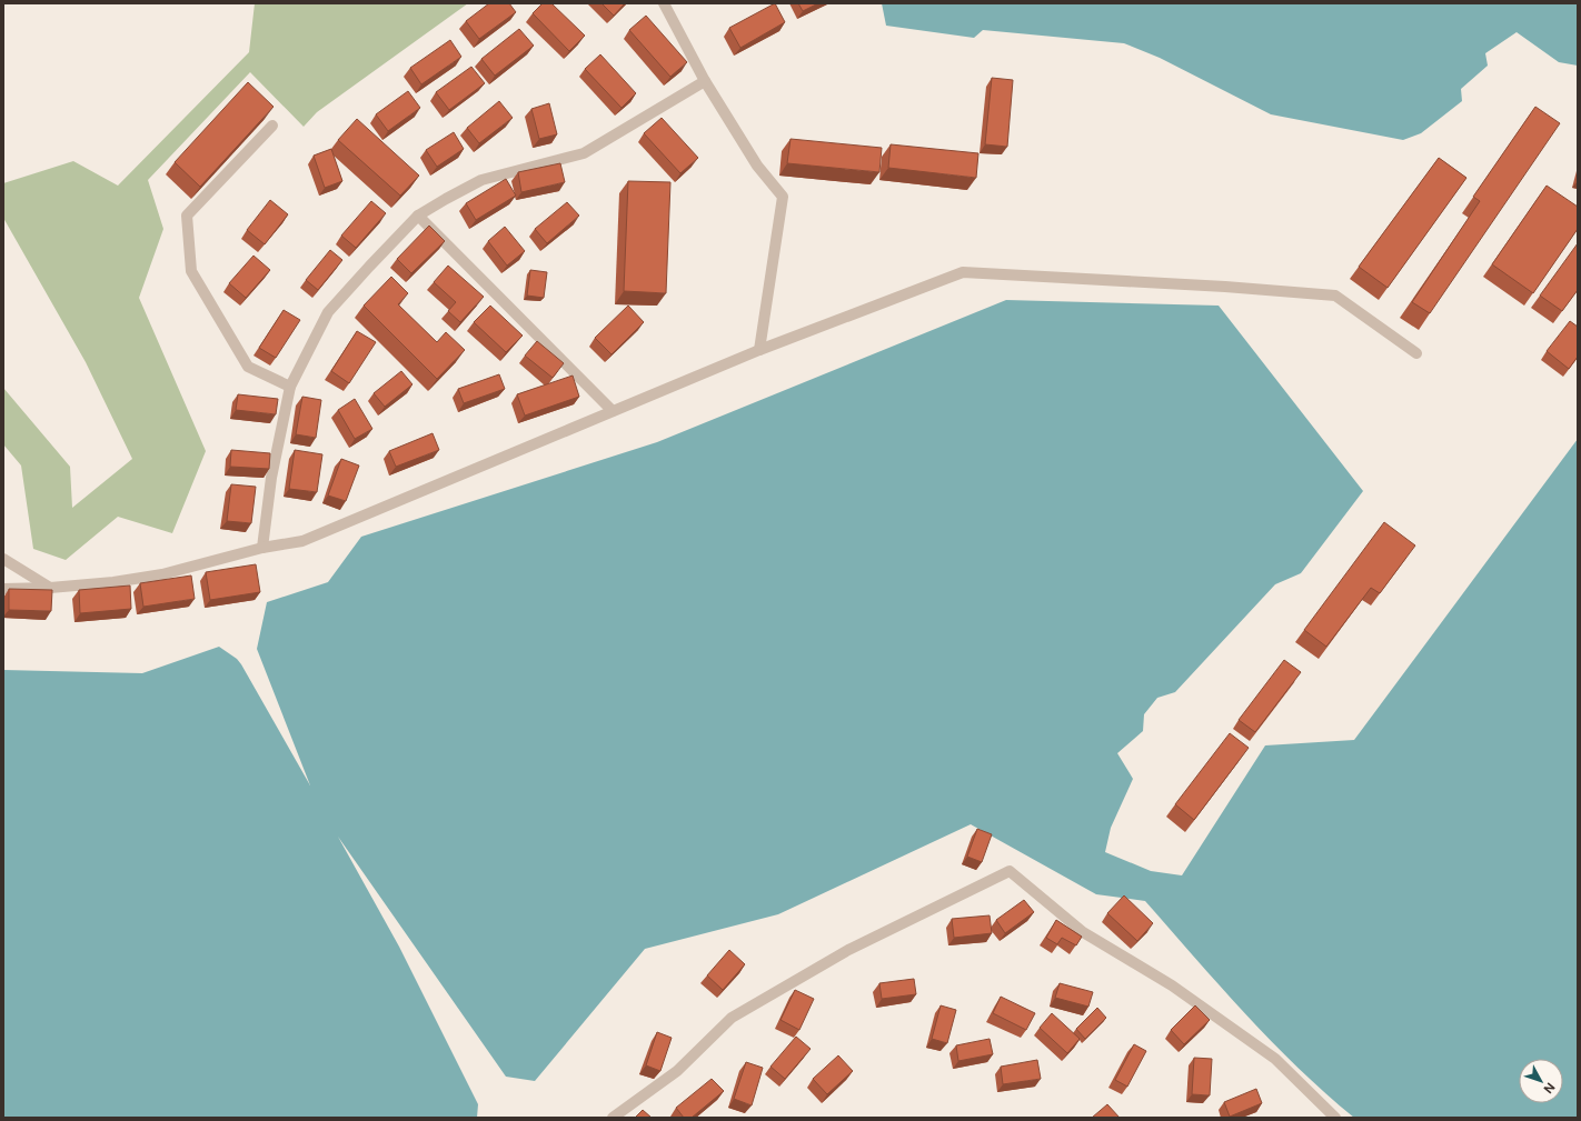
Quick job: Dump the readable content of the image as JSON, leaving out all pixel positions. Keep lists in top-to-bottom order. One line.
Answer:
{"north":"bottom right"}
